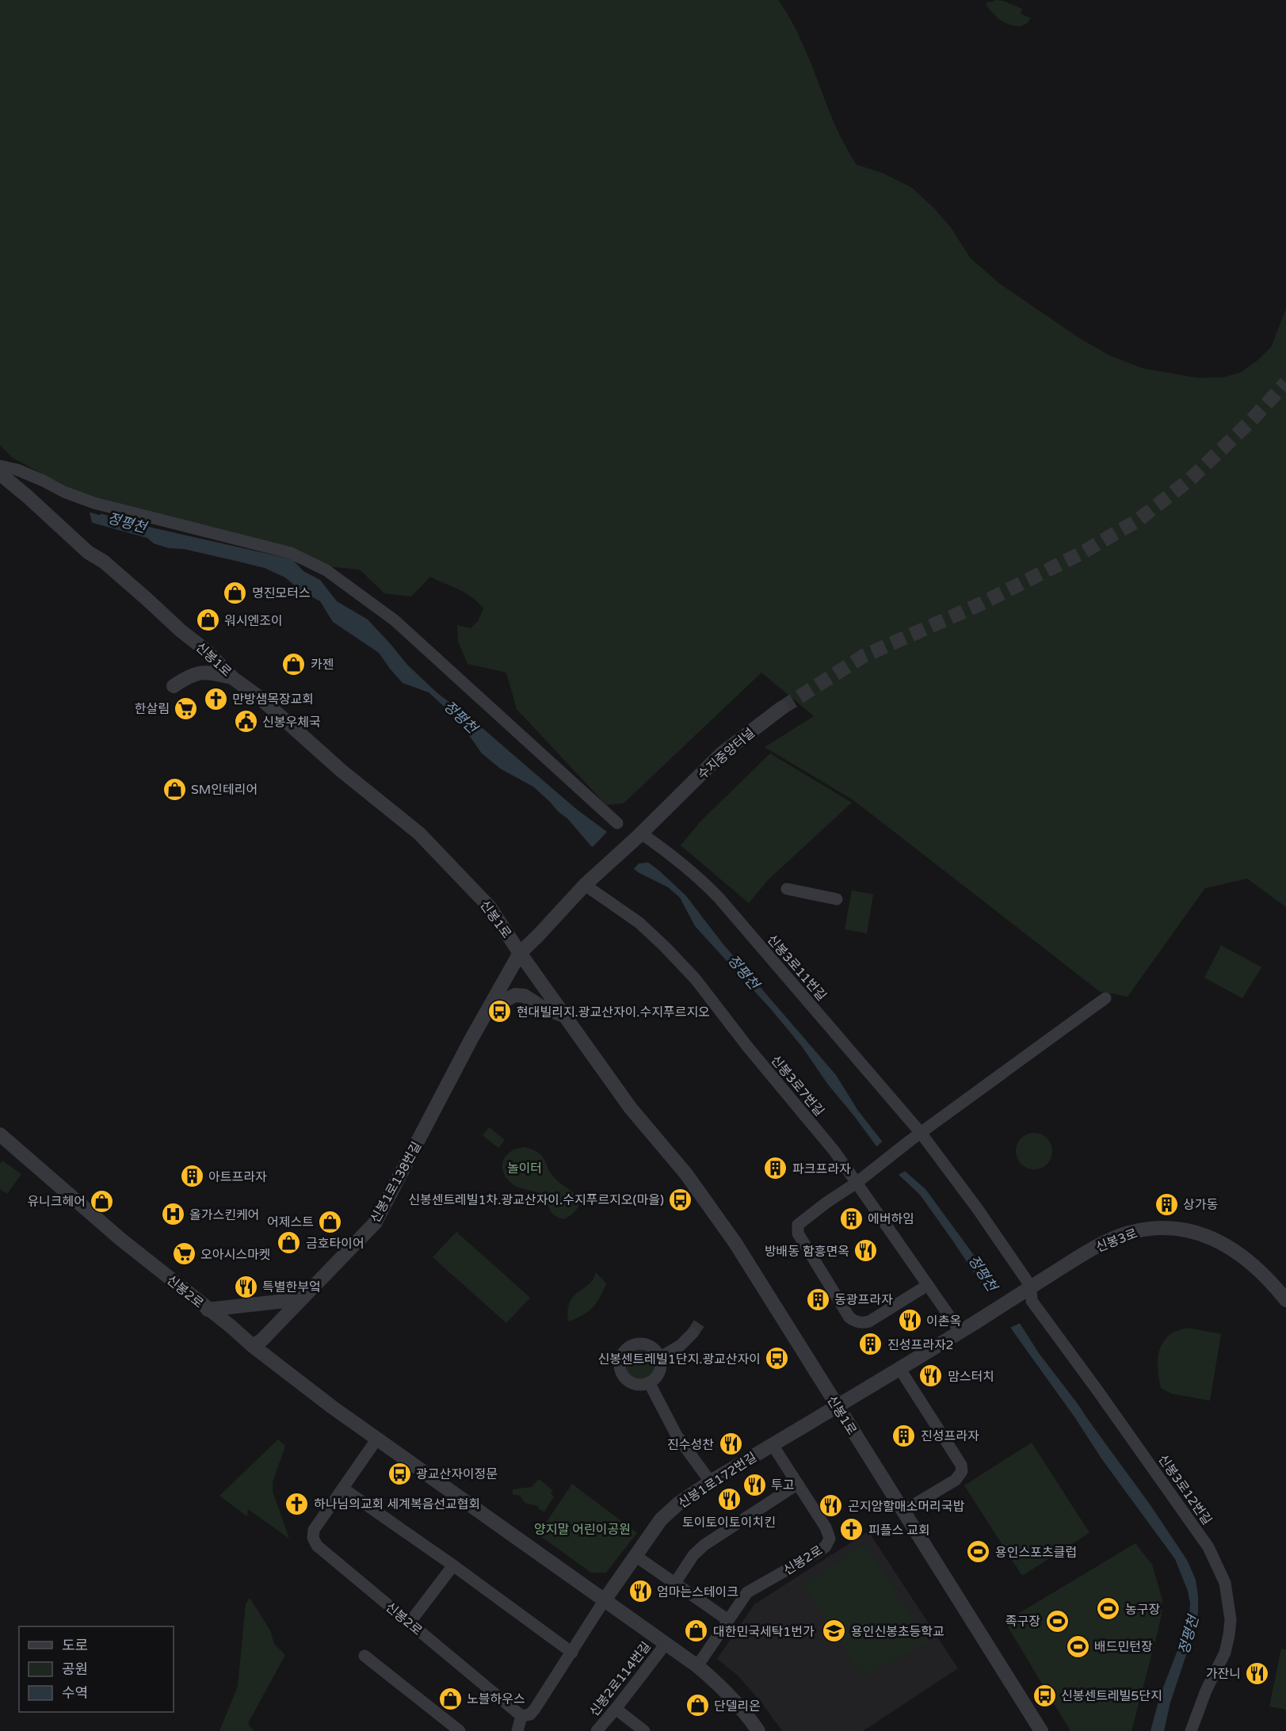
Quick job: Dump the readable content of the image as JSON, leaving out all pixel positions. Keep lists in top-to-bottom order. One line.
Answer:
{"streets":{"street":["신봉1로","수지중앙터널","신봉3로11번길","신봉3로7번길","신봉1로138번길","신봉3로","신봉2로","신봉1로172번길","신봉3로12번길","신봉2로114번길"]},"crossings":[["신봉1로","신봉1로138번길"],["신봉1로","신봉1로172번길"],["수지중앙터널","신봉3로11번길"],["신봉3로11번길","신봉3로"],["신봉3로11번길","신봉3로12번길"],["신봉3로7번길","신봉3로"],["신봉1로138번길","신봉2로"],["신봉3로","신봉3로12번길"],["신봉2로","신봉1로172번길"],["신봉2로","신봉2로114번길"]],"water":["정평천"],"parks":["놀이터","양지말 어린이공원"],"places":{"shop":["명진모터스","워시엔조이","카젠","SM인테리어","유니크헤어","어제스트","금호타이어","대한민국세탁1번가","노블하우스","단델리온"],"church":["만방샘목장교회","하나님의교회 세계복음선교협회","피플스 교회"],"supermarket":["한살림","오아시스마켓"],"public building":["신봉우체국"],"bus stop":["현대빌리지.광교산자이.수지푸르지오","신봉센트레빌1차.광교산자이.수지푸르지오(마을)","신봉센트레빌1단지.광교산자이","광교산자이정문","신봉센트레빌5단지"],"building":["파크프라자","아트프라자","상가동","에버하임","동광프라자","진성프라자2","진성프라자"],"hospital":["올가스킨케어"],"restaurant":["방배동 함흥면옥","특별한부엌","이촌옥","맘스터치","진수성찬","투고","토이토이토이치킨","곤지암할매소머리국밥","엄마는스테이크","가잔니"],"sports":["용인스포츠클럽","농구장","족구장","배드민턴장"],"school or university":["용인신봉초등학교"]},"legend":["도로","공원","수역"]}
